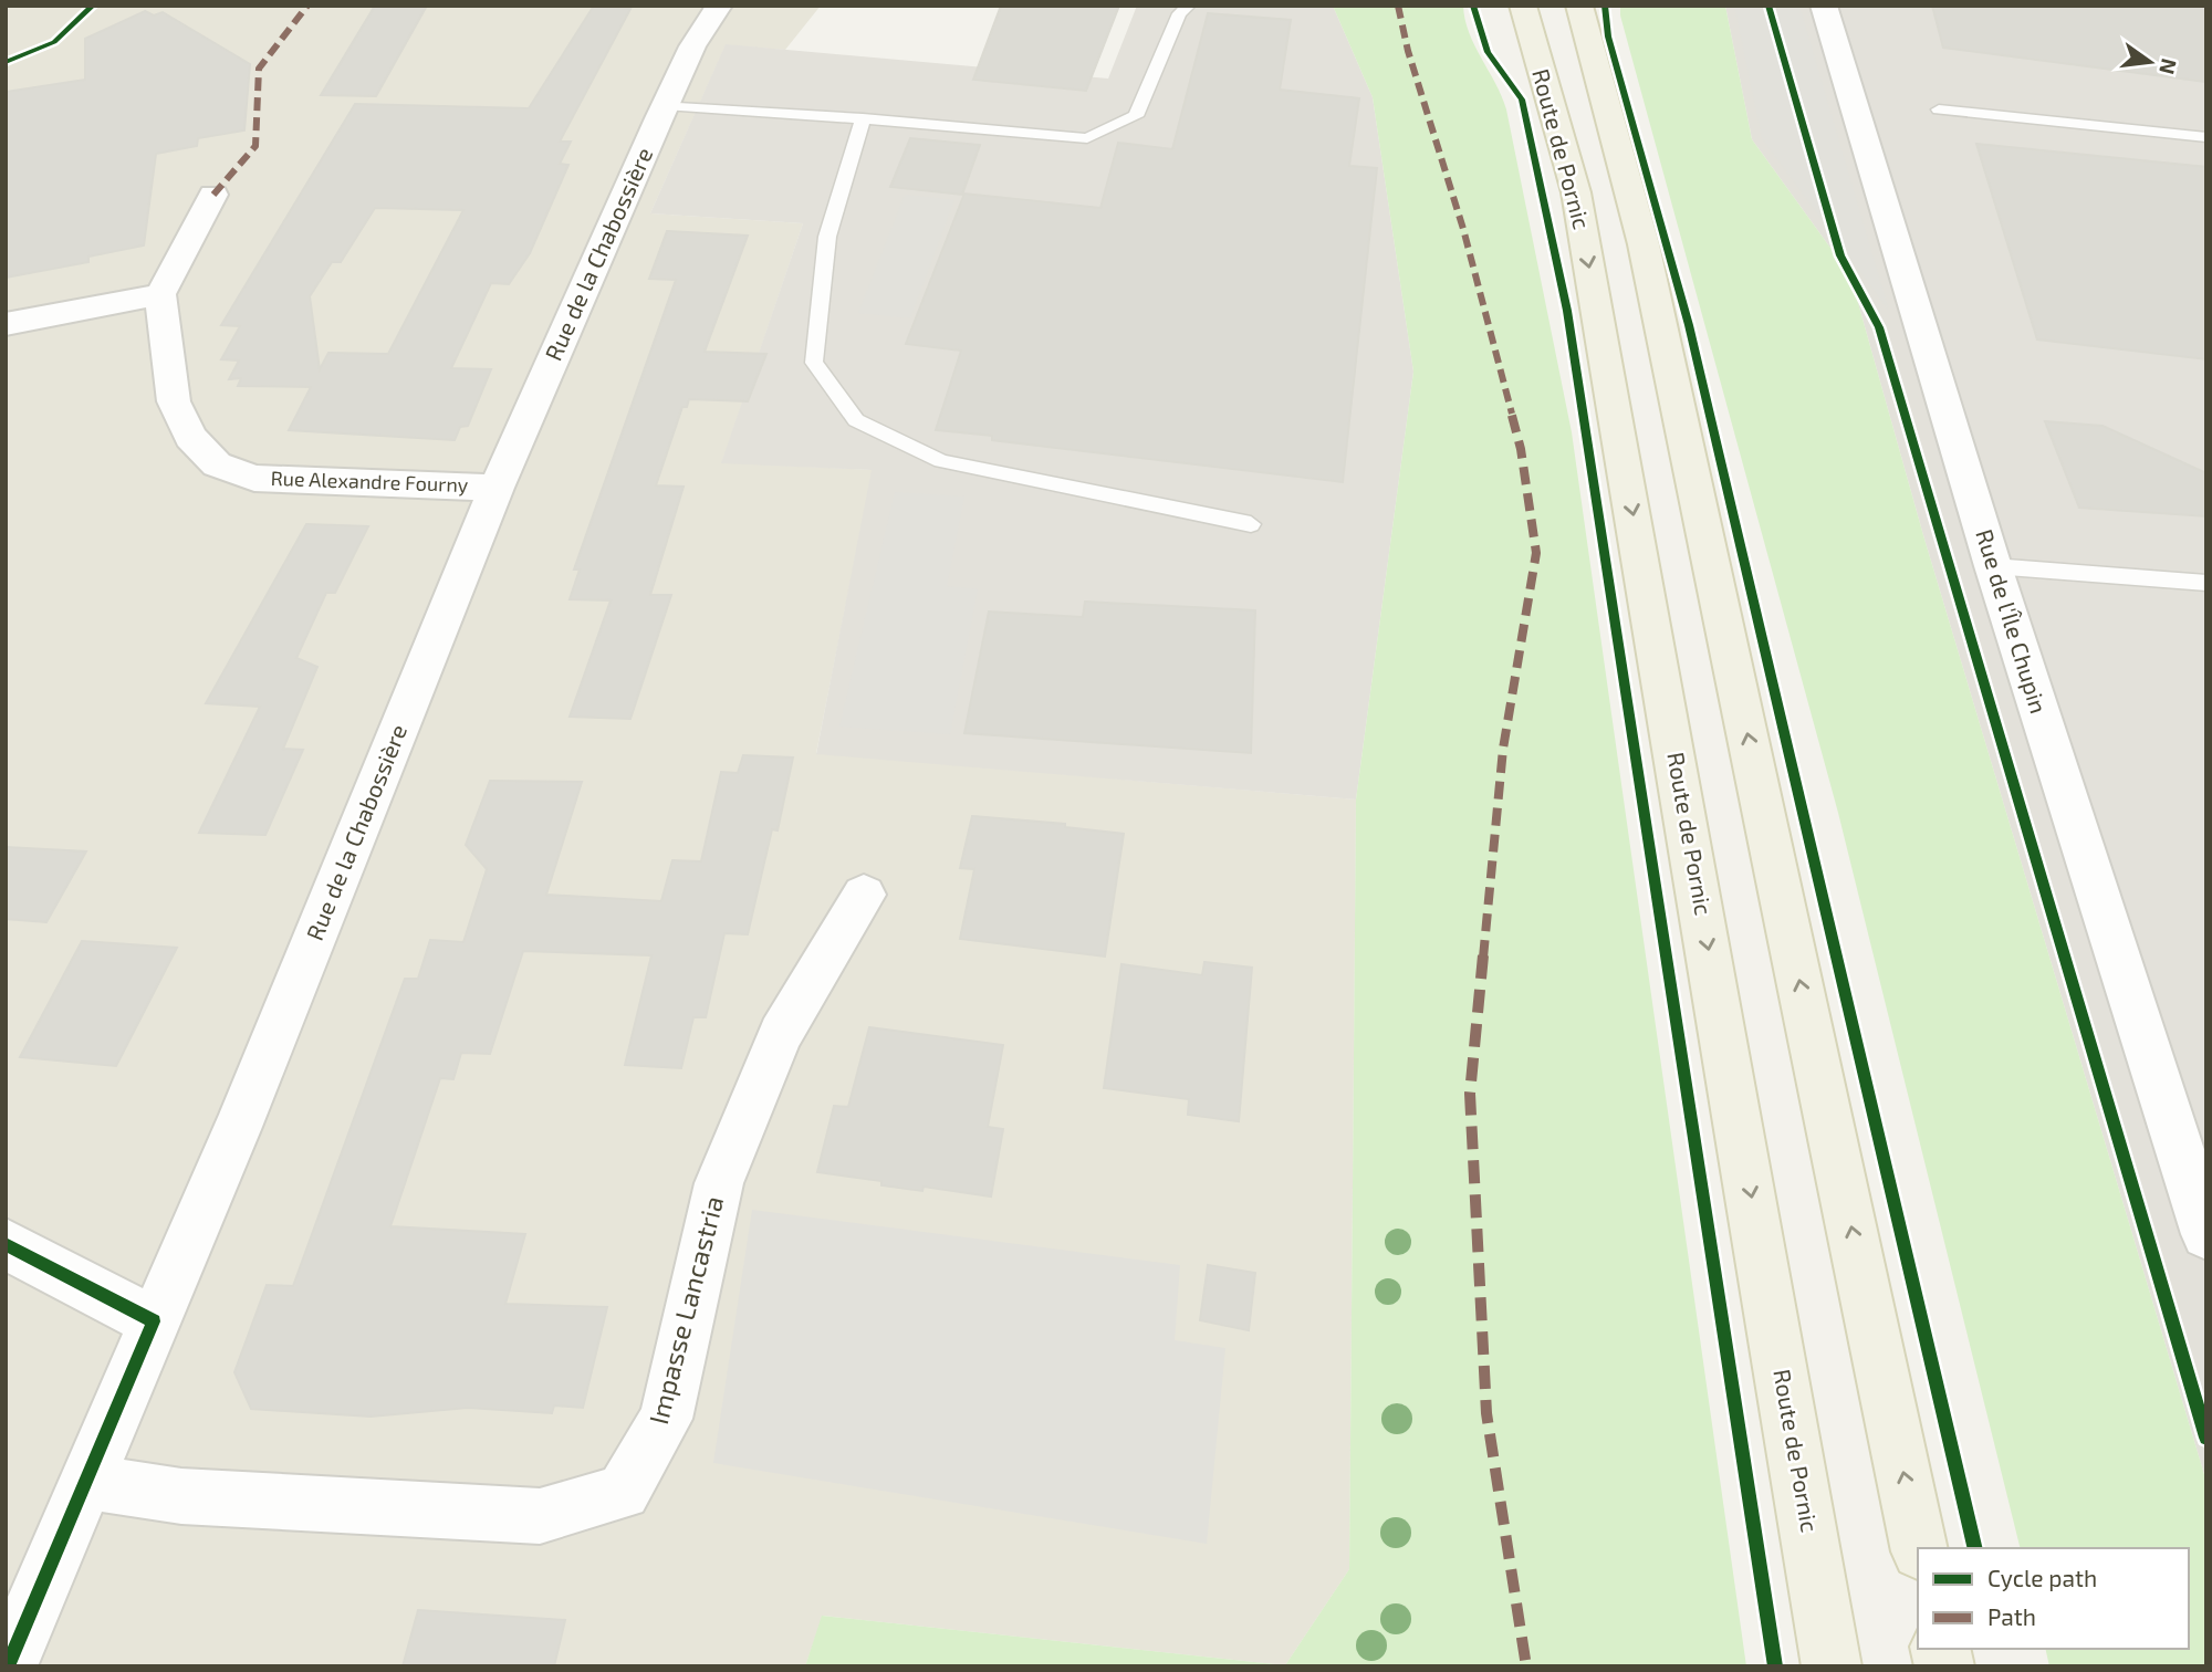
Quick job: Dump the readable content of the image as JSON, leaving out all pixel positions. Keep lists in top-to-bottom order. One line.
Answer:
{"streets":{"main road":["Route de Pornic"],"street":["Rue de la Chabossière","Rue Alexandre Fourny","Rue de l'Île Chupin","Impasse Lancastria"]},"crossings":[["Rue de la Chabossière","Rue Alexandre Fourny"],["Rue de la Chabossière","Impasse Lancastria"]],"legend":["Cycle path","Path"],"north":"right"}
